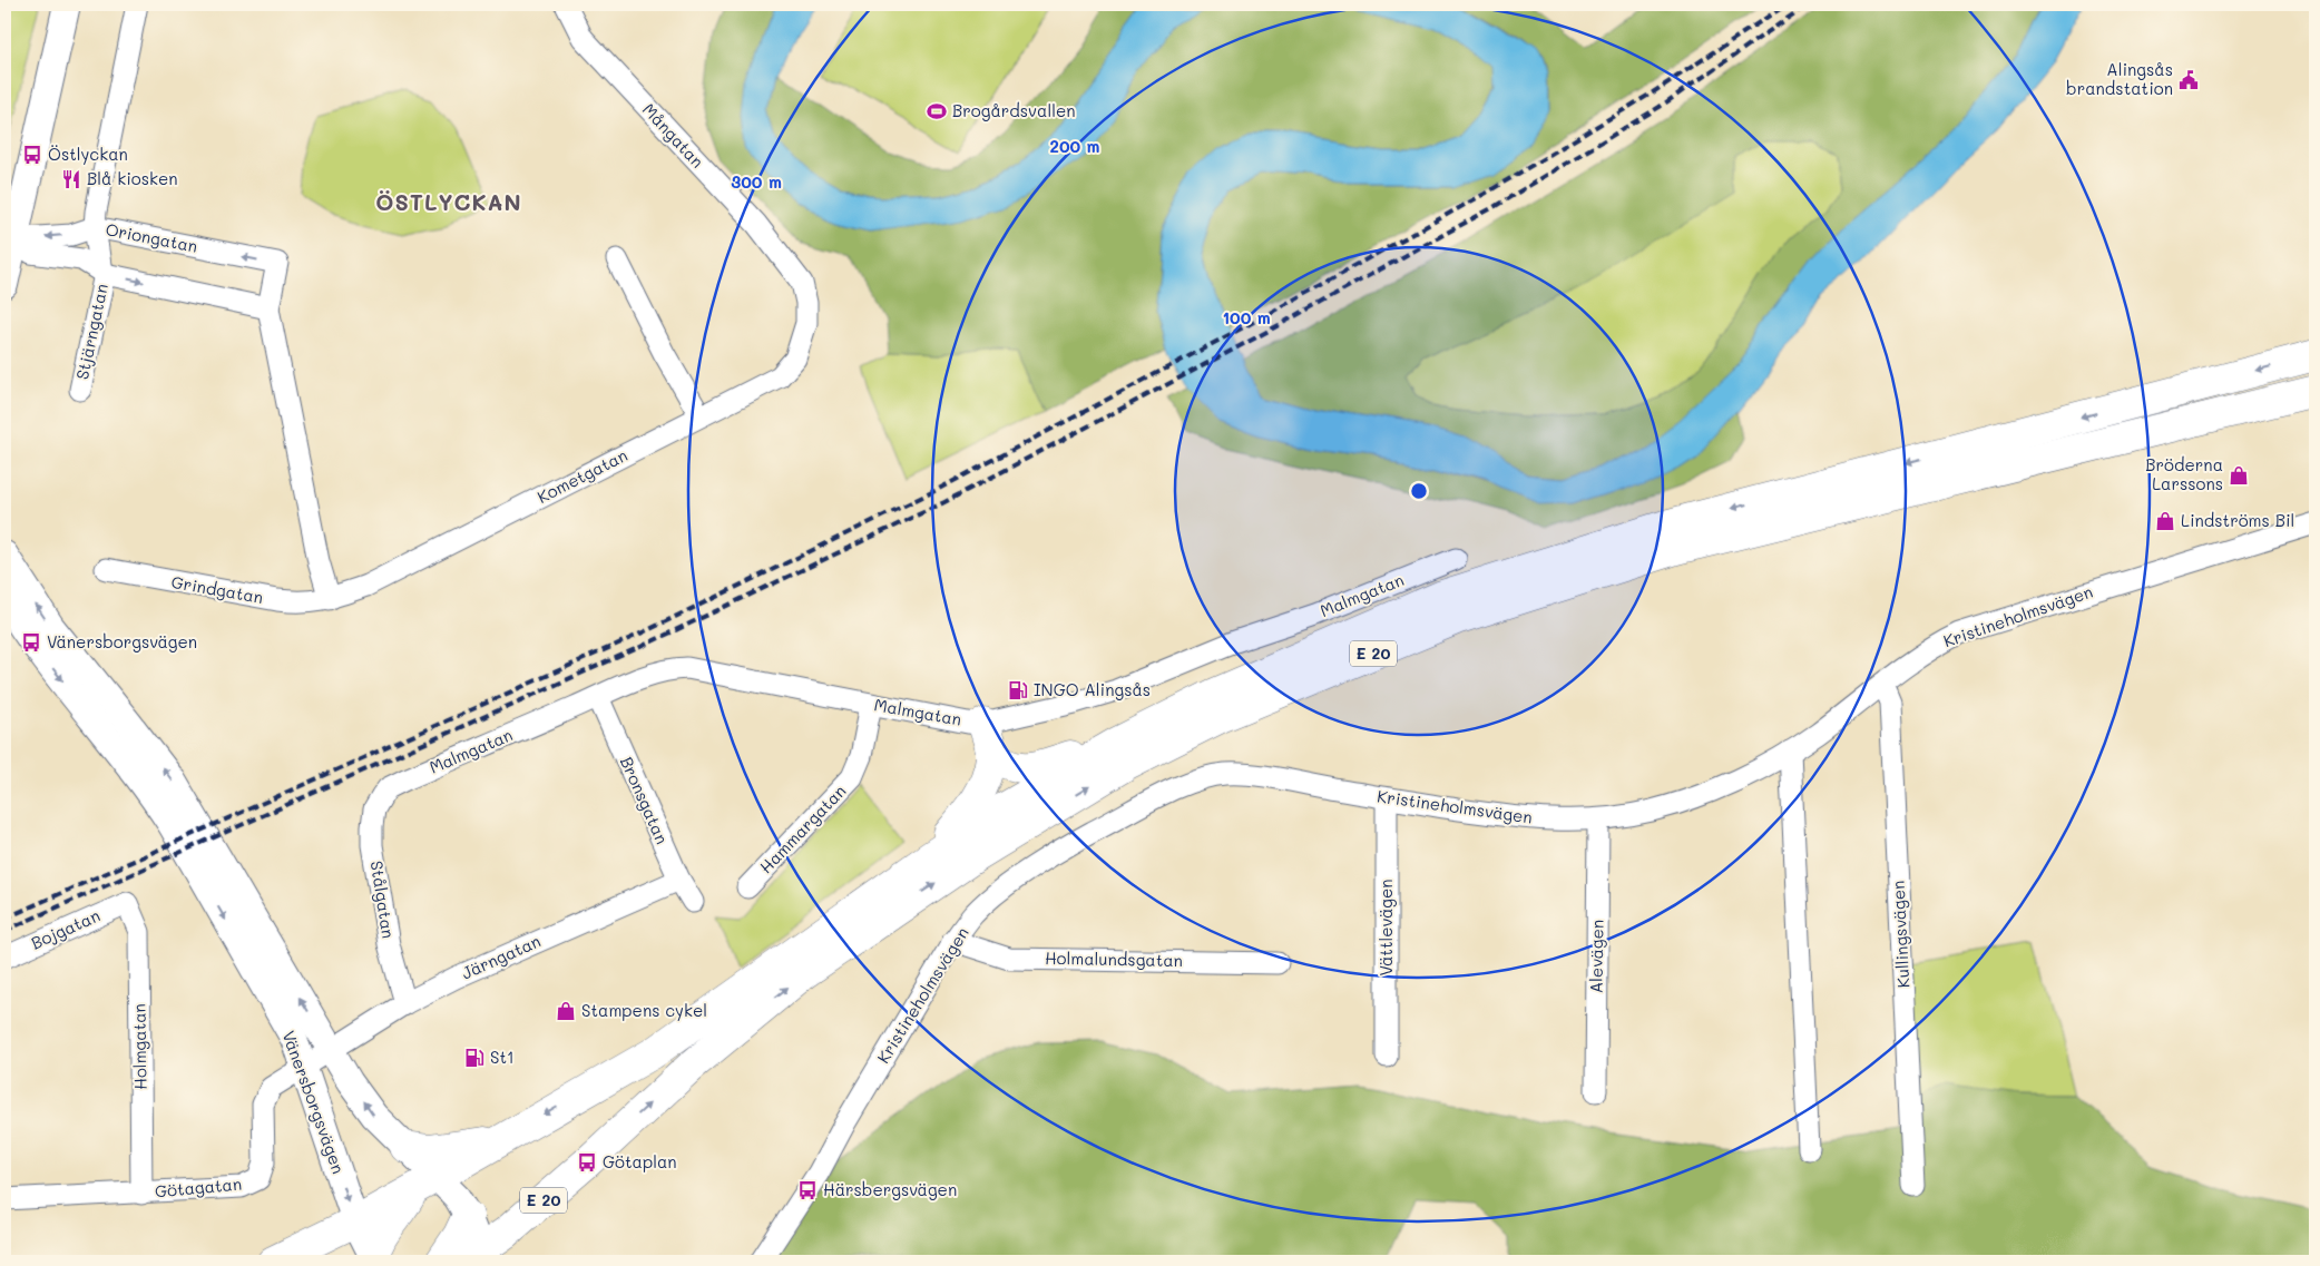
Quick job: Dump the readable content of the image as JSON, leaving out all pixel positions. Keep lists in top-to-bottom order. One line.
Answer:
{"streets":{"highway":["E 20"],"main road":["Vänersborgsvägen"],"street":["Mångatan","Oriongatan","Stjärngatan","Kometgatan","Grindgatan","Malmgatan","Kristineholmsvägen","Bronsgatan","Hammargatan","Stålgatan","Vättlevägen","Bojgatan","Kullingsvägen","Alevägen","Järngatan","Holmalundsgatan","Holmgatan","Götagatan"]},"crossings":[["Mångatan","Kometgatan"],["Oriongatan","Kometgatan"],["Oriongatan","Grindgatan"],["Kometgatan","Grindgatan"],["Malmgatan","Bronsgatan"],["Malmgatan","Hammargatan"],["Malmgatan","Stålgatan"],["Kristineholmsvägen","Vättlevägen"],["Kristineholmsvägen","Kullingsvägen"],["Kristineholmsvägen","Alevägen"],["Kristineholmsvägen","Holmalundsgatan"],["E 20","Vänersborgsvägen"],["Bronsgatan","Järngatan"],["Stålgatan","Järngatan"],["Bojgatan","Holmgatan"],["Järngatan","Vänersborgsvägen"],["Järngatan","Götagatan"],["Holmgatan","Götagatan"],["Vänersborgsvägen","Götagatan"]],"districts":["ÖSTLYCKAN"],"places":{"public building":["Alingsås brandstation"],"sports":["Brogårdsvallen"],"bus stop":["Östlyckan","Vänersborgsvägen","Götaplan","Härsbergsvägen"],"restaurant":["Blå kiosken"],"shop":["Bröderna Larssons","Lindströms Bil","Stampens cykel"],"fuel station":["INGO Alingsås","St1"]},"rings":["200 m","300 m","100 m"]}
